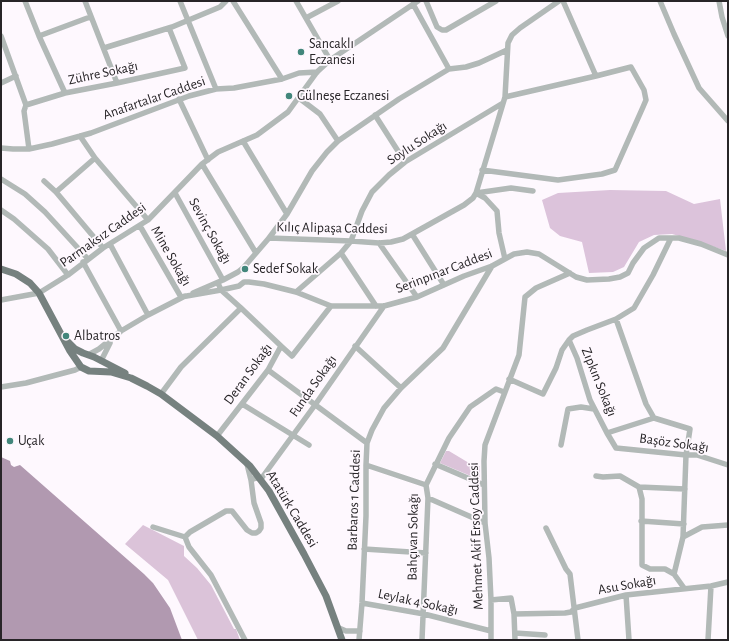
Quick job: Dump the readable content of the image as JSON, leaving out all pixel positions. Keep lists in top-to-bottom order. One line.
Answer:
{"streets":{"main road":["Atatürk Caddesi"],"street":["Zühre Sokağı","Anafartalar Caddesi","Soylu Sokağı","Kılıç Alipaşa Caddesi","Sevinç Sokağı","Parmaksız Caddesi","Mine Sokağı","Serinpınar Caddesi","Deran Sokağı","Zıpkın Sokağı","Funda Sokağı","Başöz Sokağı","Barbaros 1 Caddesi","Mehmet Akif Ersoy Caddesi","Bahçıvan Sokağı","Asu Sokağı","Leylak 4 Sokağı"]},"crossings":[["Anafartalar Caddesi","Parmaksız Caddesi"],["Soylu Sokağı","Kılıç Alipaşa Caddesi"],["Sevinç Sokağı","Parmaksız Caddesi"],["Parmaksız Caddesi","Mine Sokağı"],["Serinpınar Caddesi","Deran Sokağı"],["Serinpınar Caddesi","Funda Sokağı"],["Serinpınar Caddesi","Barbaros 1 Caddesi"],["Serinpınar Caddesi","Mehmet Akif Ersoy Caddesi"],["Deran Sokağı","Atatürk Caddesi"],["Zıpkın Sokağı","Başöz Sokağı"],["Funda Sokağı","Atatürk Caddesi"],["Barbaros 1 Caddesi","Leylak 4 Sokağı"],["Mehmet Akif Ersoy Caddesi","Leylak 4 Sokağı"],["Bahçıvan Sokağı","Leylak 4 Sokağı"]],"places":["Sancaklı Eczanesi","Gülneşe Eczanesi","Sedef Sokak","Albatros","Uçak"]}
